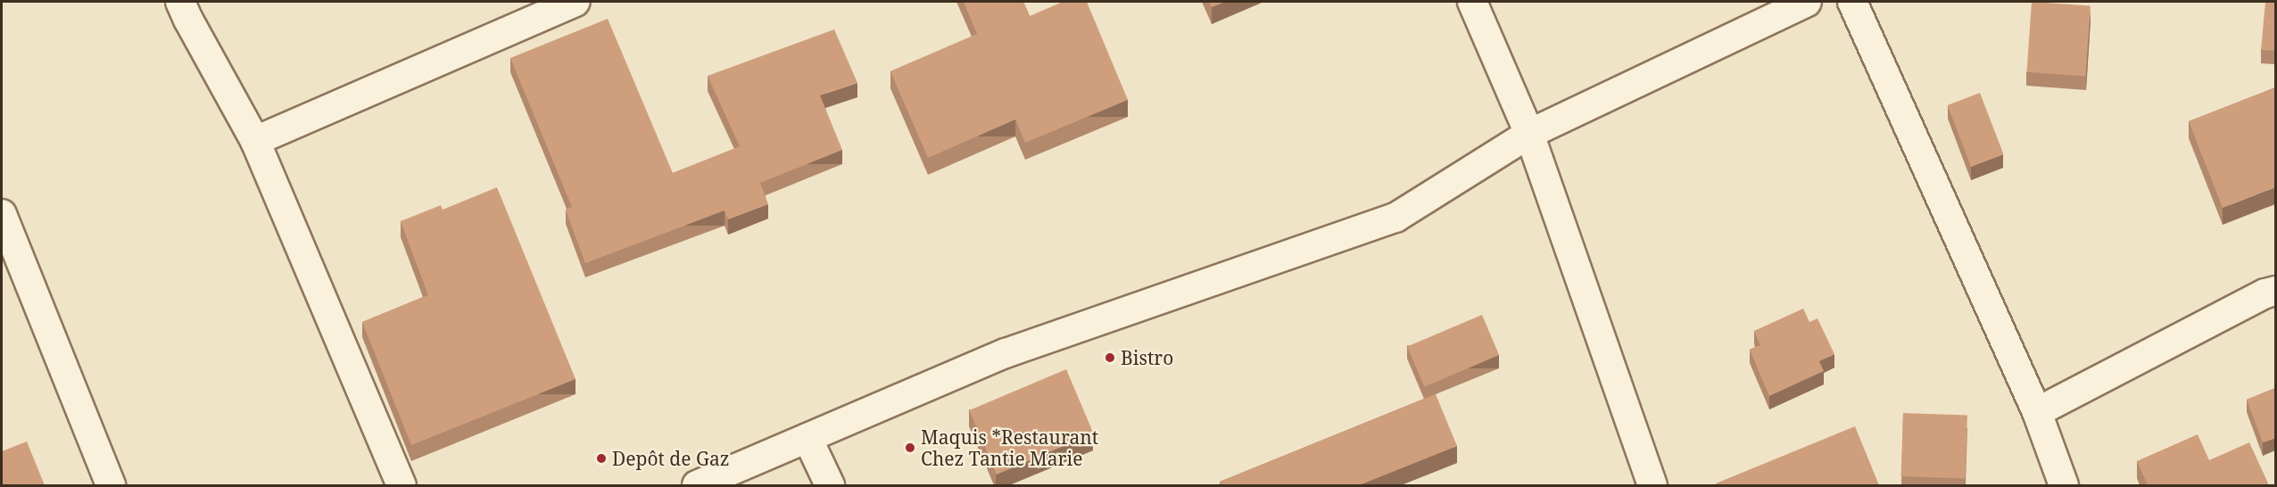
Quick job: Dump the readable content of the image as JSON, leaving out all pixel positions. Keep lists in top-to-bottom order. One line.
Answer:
{"places":["Bistro","Maquis *Restaurant Chez Tantie Marie","Depôt de Gaz"]}
